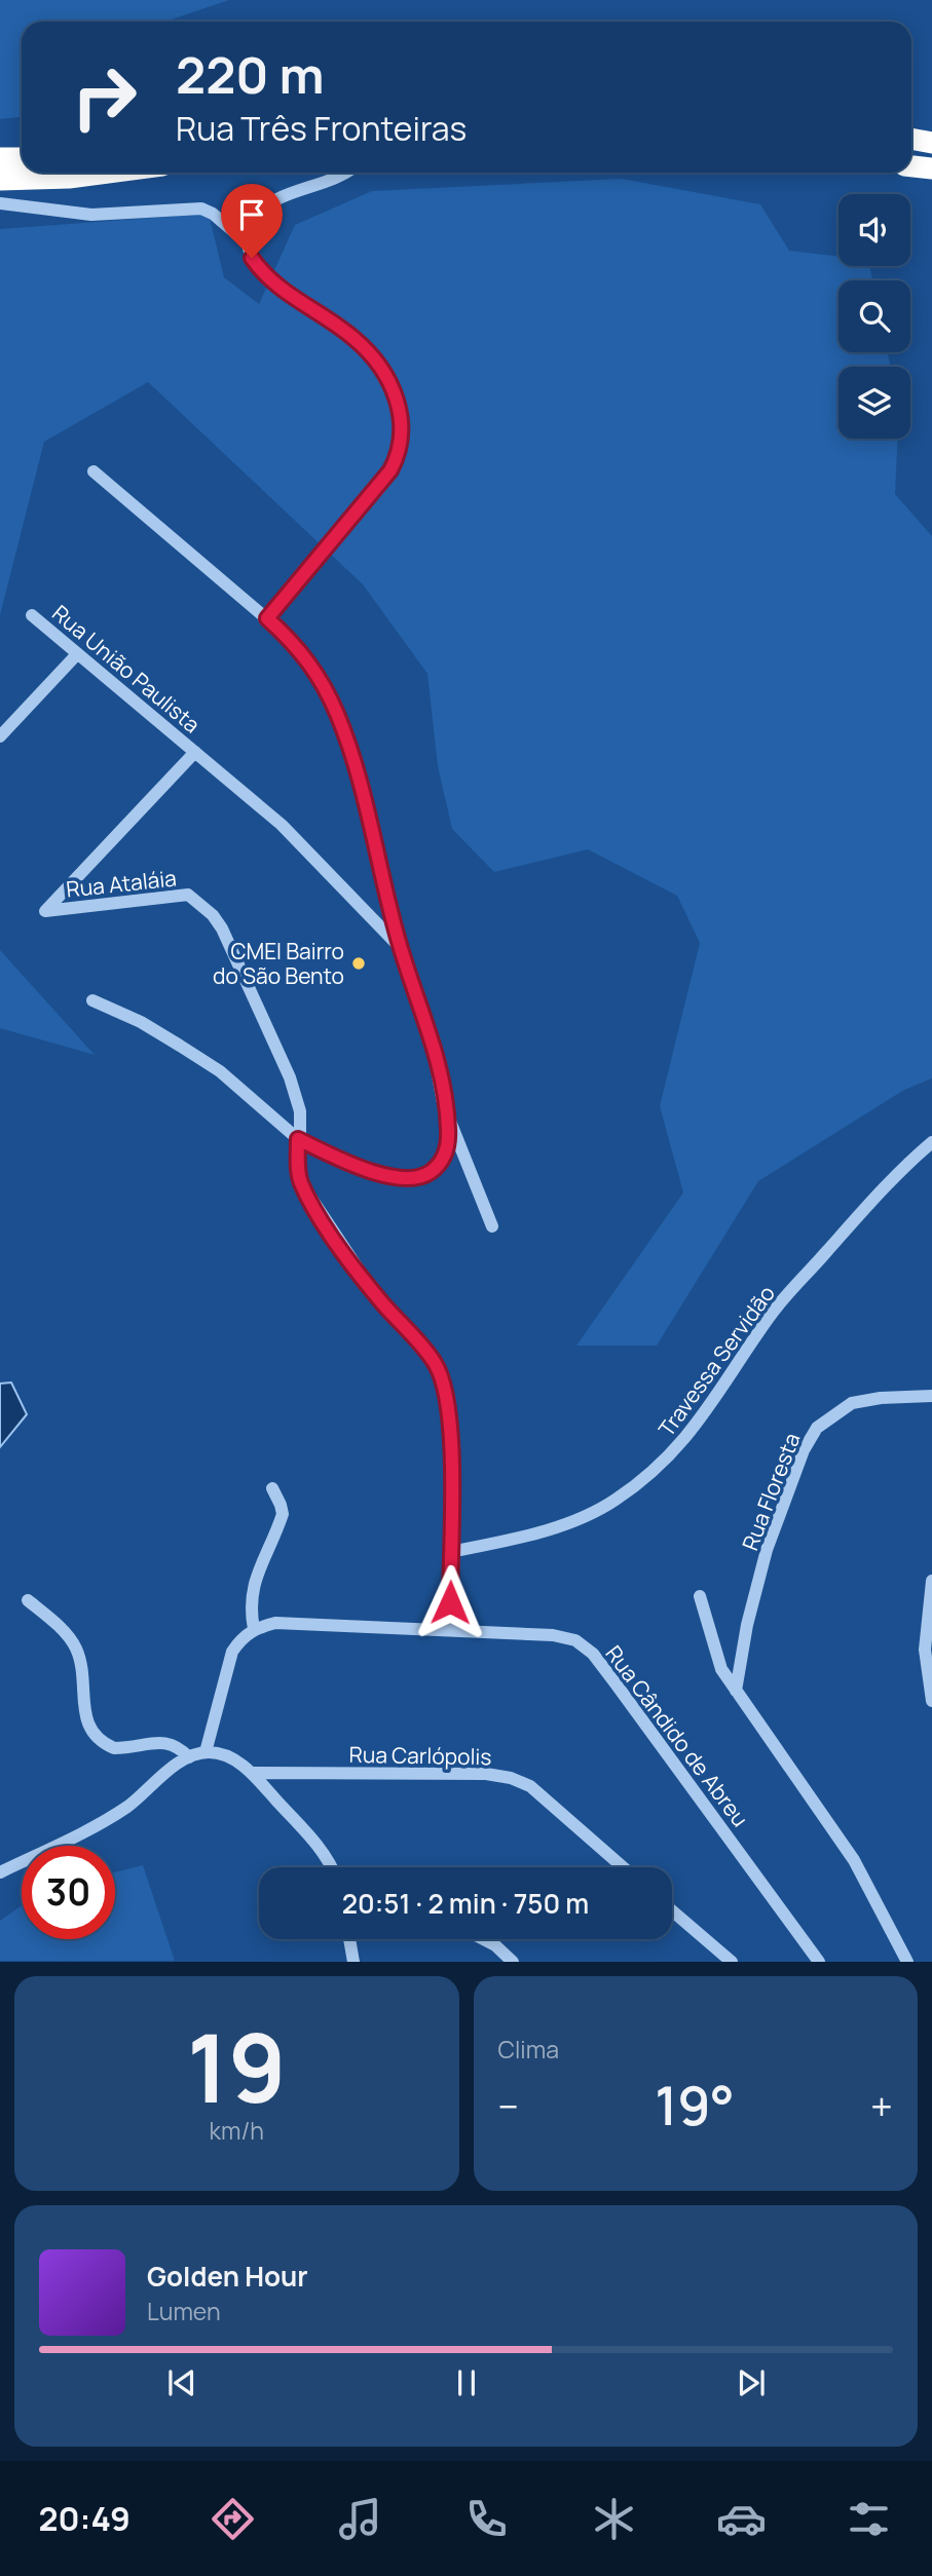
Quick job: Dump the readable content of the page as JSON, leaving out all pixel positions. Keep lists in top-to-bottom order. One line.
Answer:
{"streets":{"street":["Rua União Paulista","Rua Ataláia","Travessa Servidão","Rua Floresta","Rua Cândido de Abreu","Rua Carlópolis"]},"crossings":[["Rua União Paulista","Rua Ataláia"]],"places":["CMEI Bairro do São Bento"],"page":{"turn":["220 m","Rua Três Fronteiras"],"limit":"30","trip":"20:51 · 2 min · 750 m","tile":[["19","km/h"],"Clima"],"heat":["−","19°","+"],"song":["Golden Hour","Lumen"],"tabs":"20:49"}}
